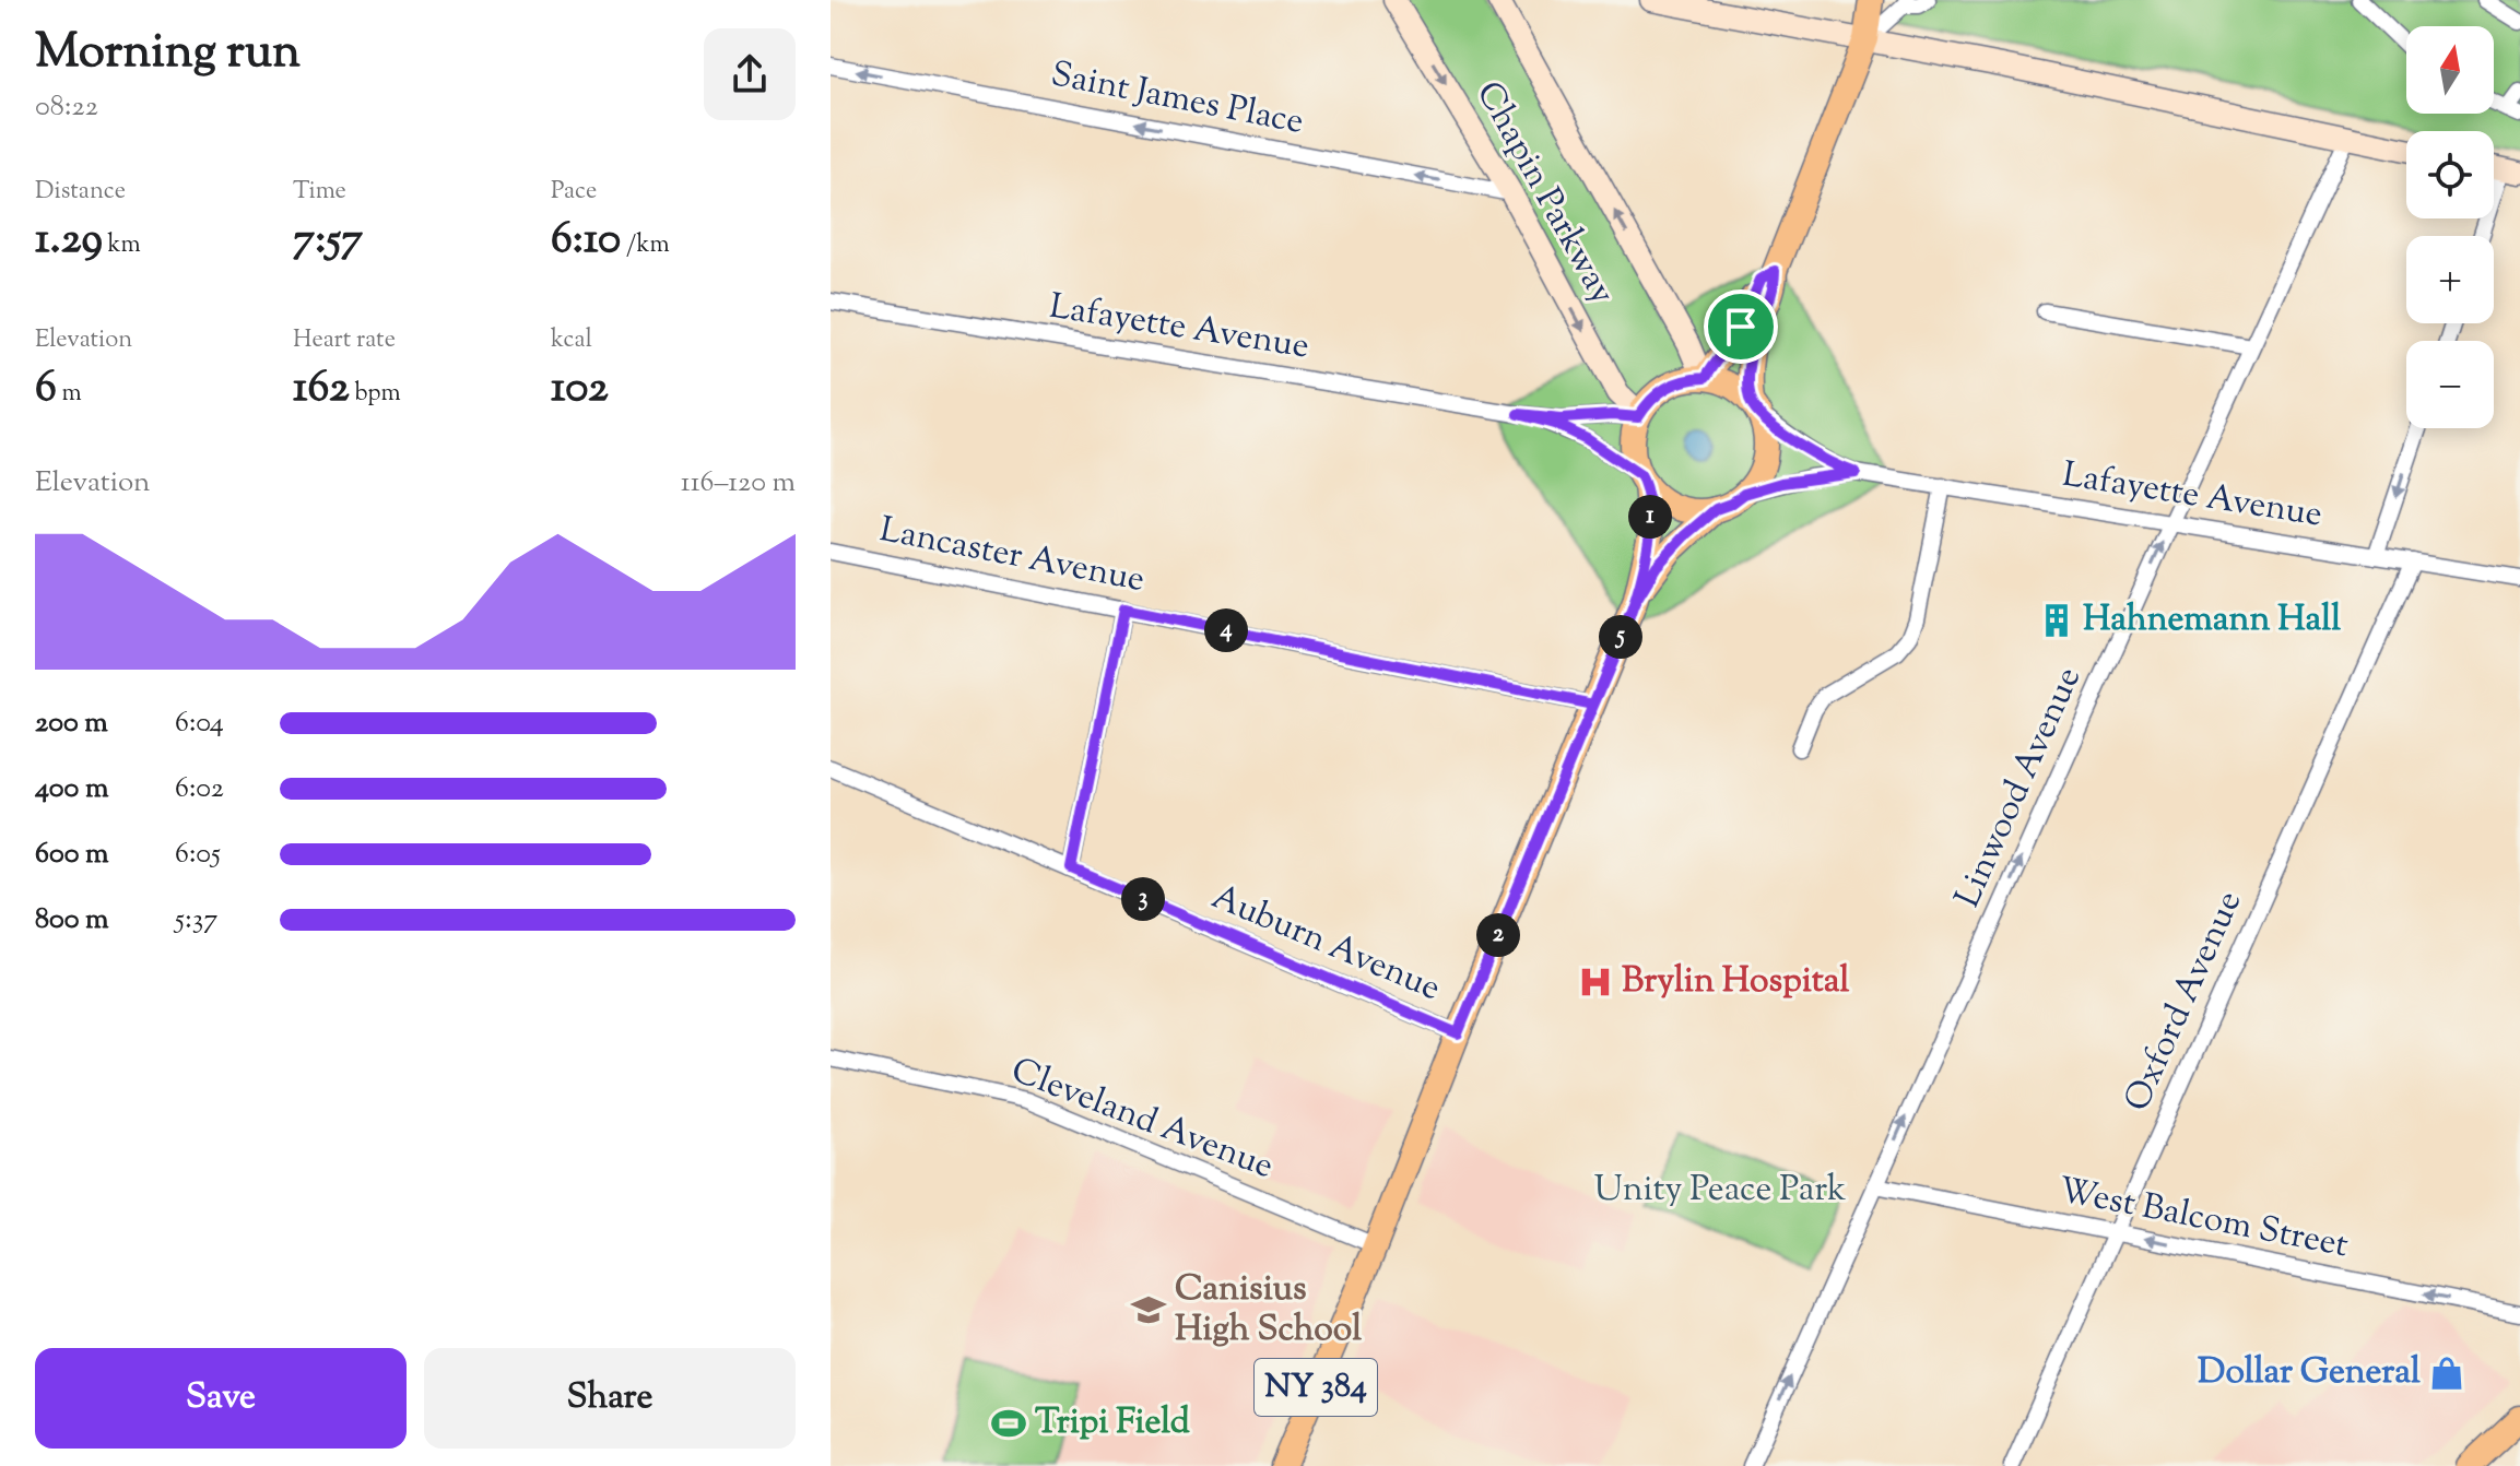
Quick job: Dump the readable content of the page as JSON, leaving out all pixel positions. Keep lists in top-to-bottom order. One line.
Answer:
{"streets":{"main road":["NY 384"],"street":["Saint James Place","Chapin Parkway","Lafayette Avenue","Lancaster Avenue","Linwood Avenue","Auburn Avenue","Oxford Avenue","Cleveland Avenue","West Balcom Street"]},"crossings":[["Saint James Place","Chapin Parkway"],["Chapin Parkway","Lafayette Avenue"],["Chapin Parkway","NY 384"],["Lafayette Avenue","Linwood Avenue"],["Lafayette Avenue","Oxford Avenue"],["Lafayette Avenue","NY 384"],["Lancaster Avenue","NY 384"],["Linwood Avenue","West Balcom Street"],["Auburn Avenue","NY 384"],["Oxford Avenue","West Balcom Street"],["Cleveland Avenue","NY 384"]],"one_way":["Saint James Place","Linwood Avenue","West Balcom Street"],"parks":["Unity Peace Park"],"places":{"building":["Hahnemann Hall"],"hospital":["Brylin Hospital"],"school or university":["Canisius High School"],"shop":["Dollar General"],"sports":["Tripi Field"]},"north":"top","page":{"heading":["Morning run","08:22"],"map_buttons":["+","−"],"stats":[["Distance","1.29 km"],["Time","7:57"],["Pace","6:10 /km"],["Elevation","6 m"],["Heart rate","162 bpm"],["kcal","102"]],"chart":["Elevation","116–120 m"],"pins":["1","4","5","3","2"],"list":[{"name":"200 m","note":"6:04"},{"name":"400 m","note":"6:02"},{"name":"600 m","note":"6:05"},{"name":"800 m","note":"5:37"}],"buttons":["Save","Share"]}}
